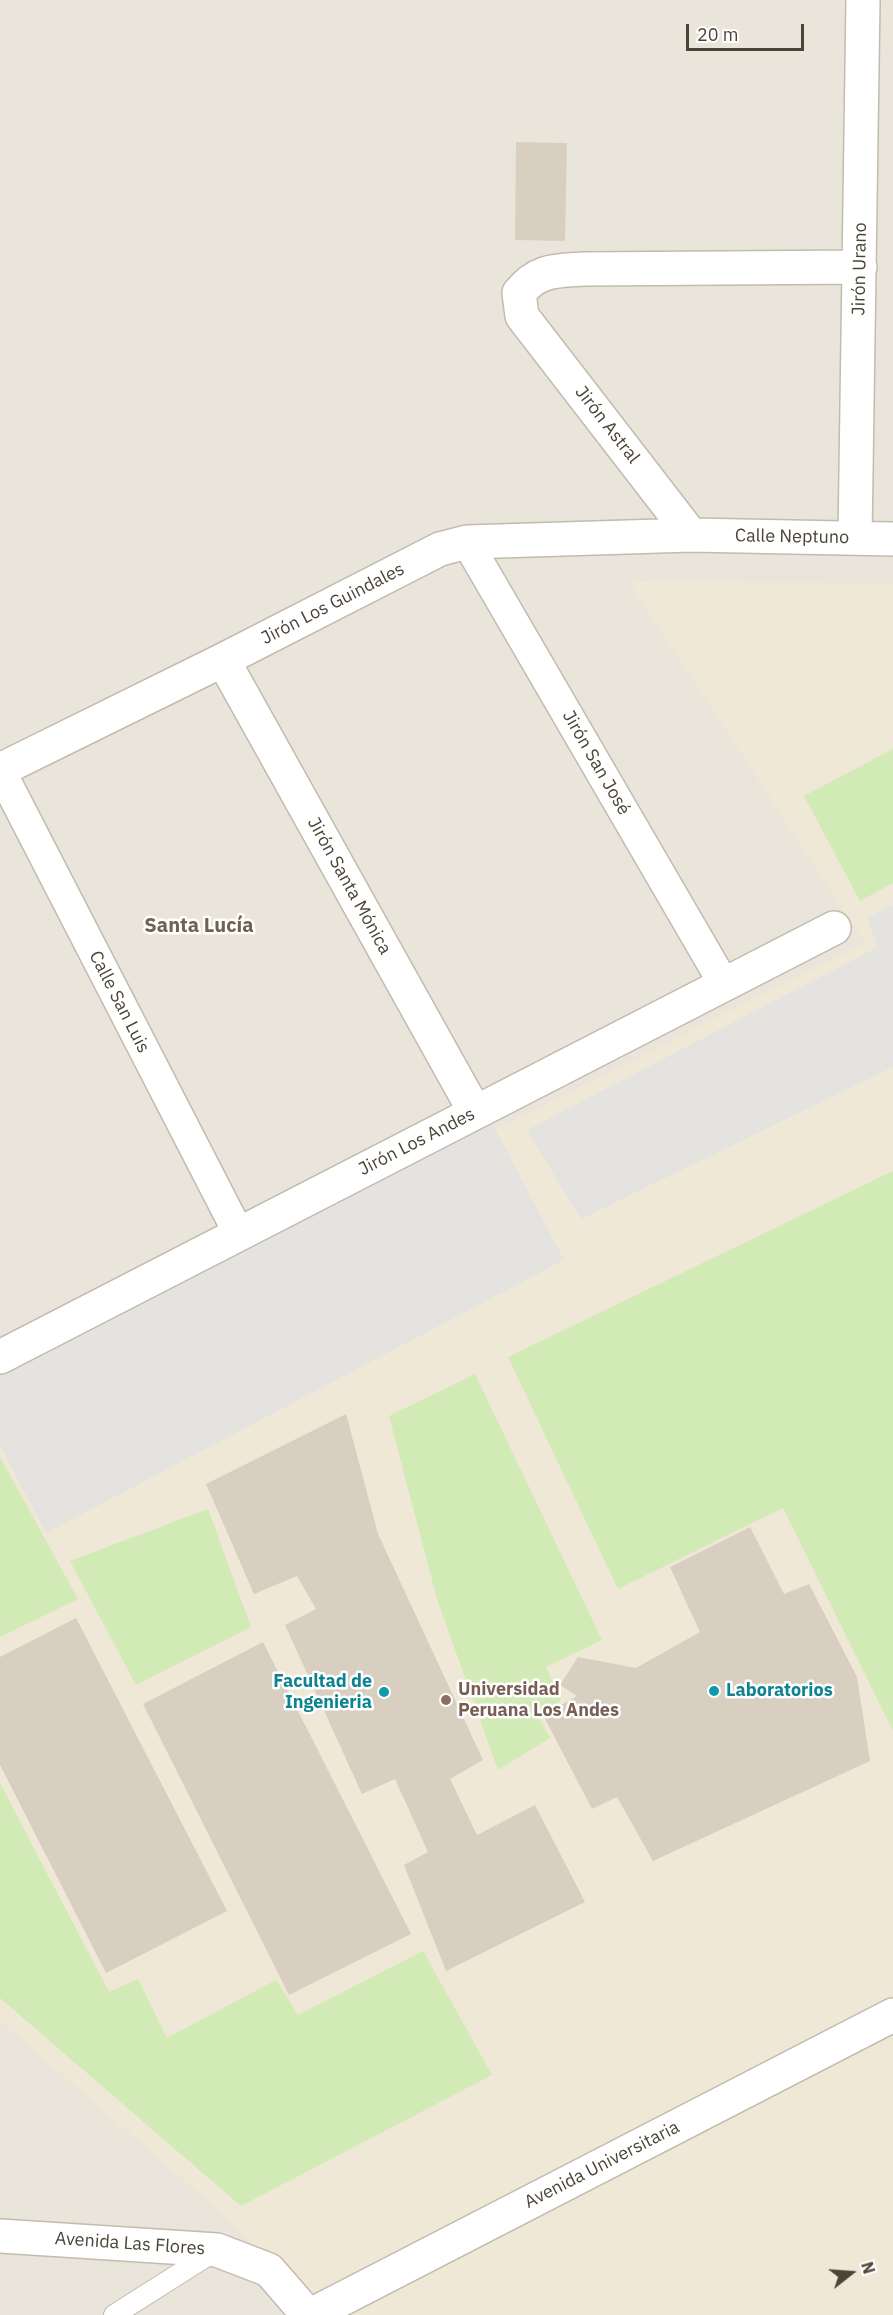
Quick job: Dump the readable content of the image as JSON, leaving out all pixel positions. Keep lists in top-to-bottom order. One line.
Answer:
{"streets":{"street":["Jirón Urano","Jirón Astral","Calle Neptuno","Jirón Los Guindales","Jirón San José","Jirón Santa Mónica","Calle San Luis","Jirón Los Andes","Avenida Universitaria","Avenida Las Flores"]},"crossings":[["Jirón Urano","Jirón Astral"],["Jirón Urano","Calle Neptuno"],["Jirón Astral","Calle Neptuno"],["Jirón Astral","Jirón Los Guindales"],["Calle Neptuno","Jirón Los Guindales"],["Jirón Los Guindales","Jirón San José"],["Jirón Los Guindales","Jirón Santa Mónica"],["Jirón Los Guindales","Calle San Luis"],["Jirón San José","Jirón Los Andes"],["Jirón Santa Mónica","Jirón Los Andes"],["Calle San Luis","Jirón Los Andes"],["Avenida Universitaria","Avenida Las Flores"]],"districts":["Santa Lucía"],"places":["Laboratorios","Facultad de Ingenieria","Universidad Peruana Los Andes"],"scale_bar":"20 m","north":"right"}
